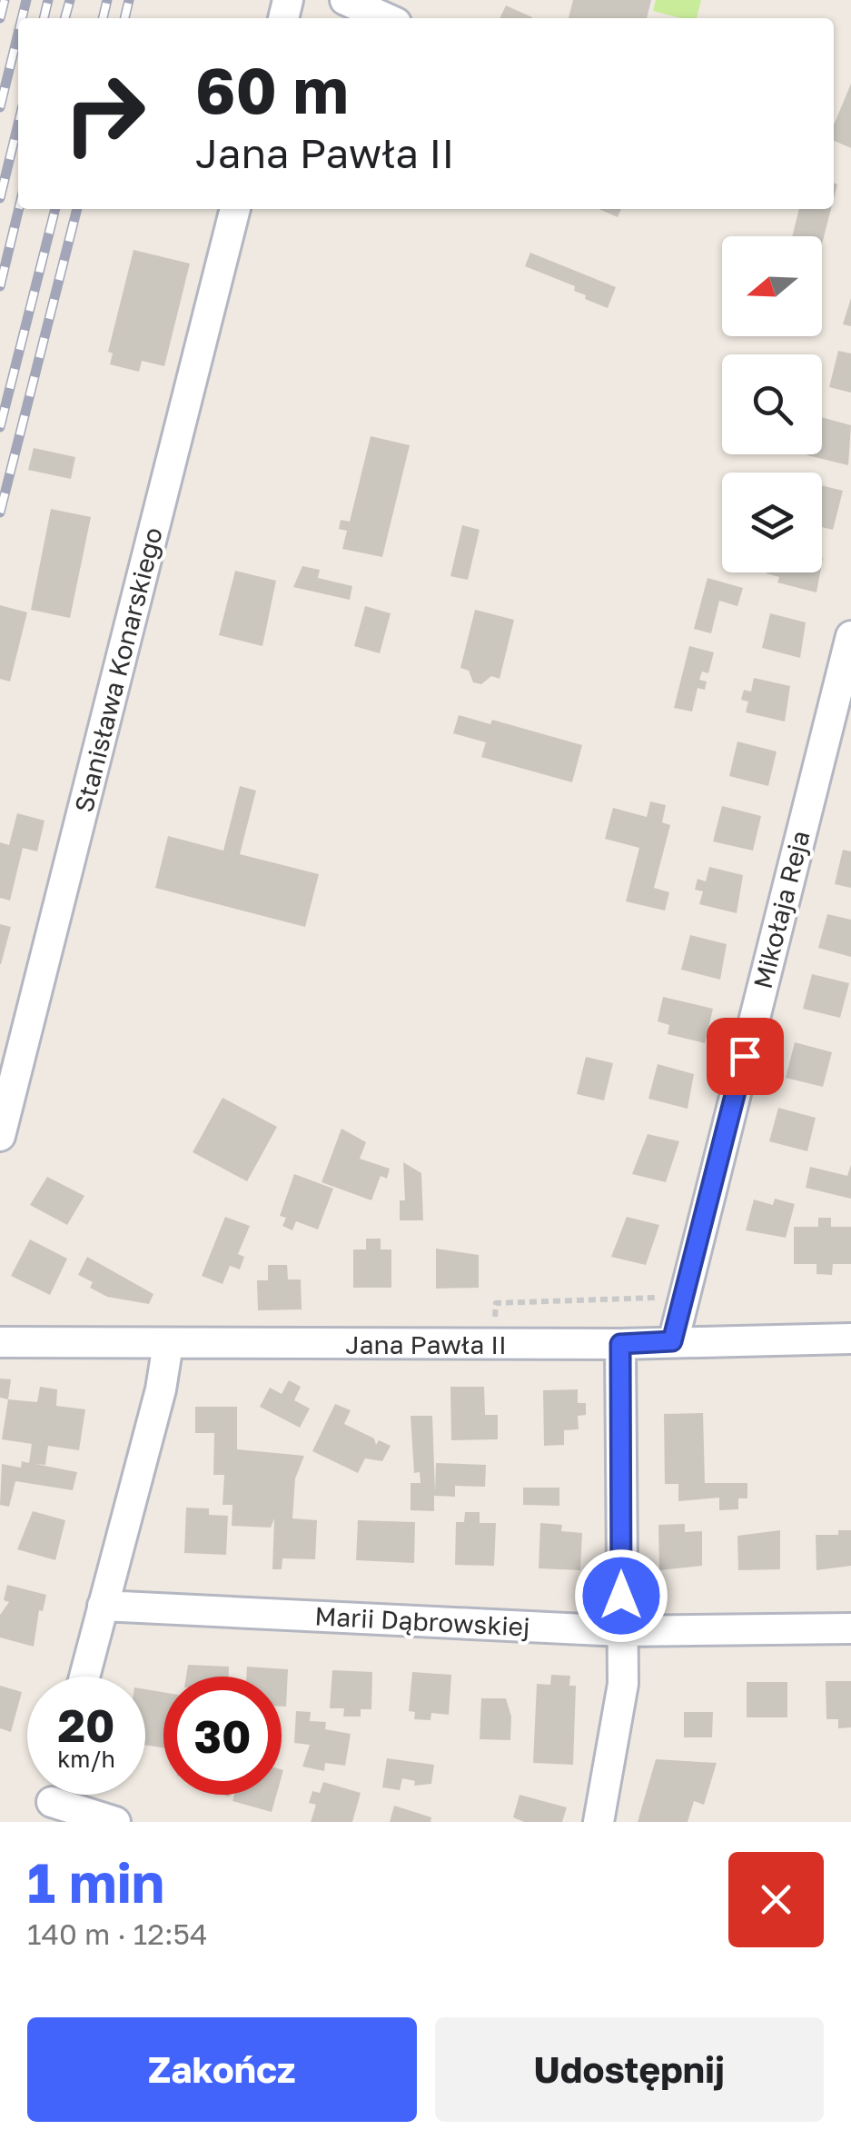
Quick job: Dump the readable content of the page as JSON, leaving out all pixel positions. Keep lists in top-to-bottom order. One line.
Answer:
{"streets":{"street":["Stanisława Konarskiego","Mikołaja Reja","Jana Pawła II","Marii Dąbrowskiej"]},"crossings":[["Mikołaja Reja","Jana Pawła II"]],"north":"left","page":{"turn":["60 m","Jana Pawła II"],"speed":"20 km/h","limit":"30","heading":["1 min","140 m · 12:54"],"buttons":["Zakończ","Udostępnij"]}}
